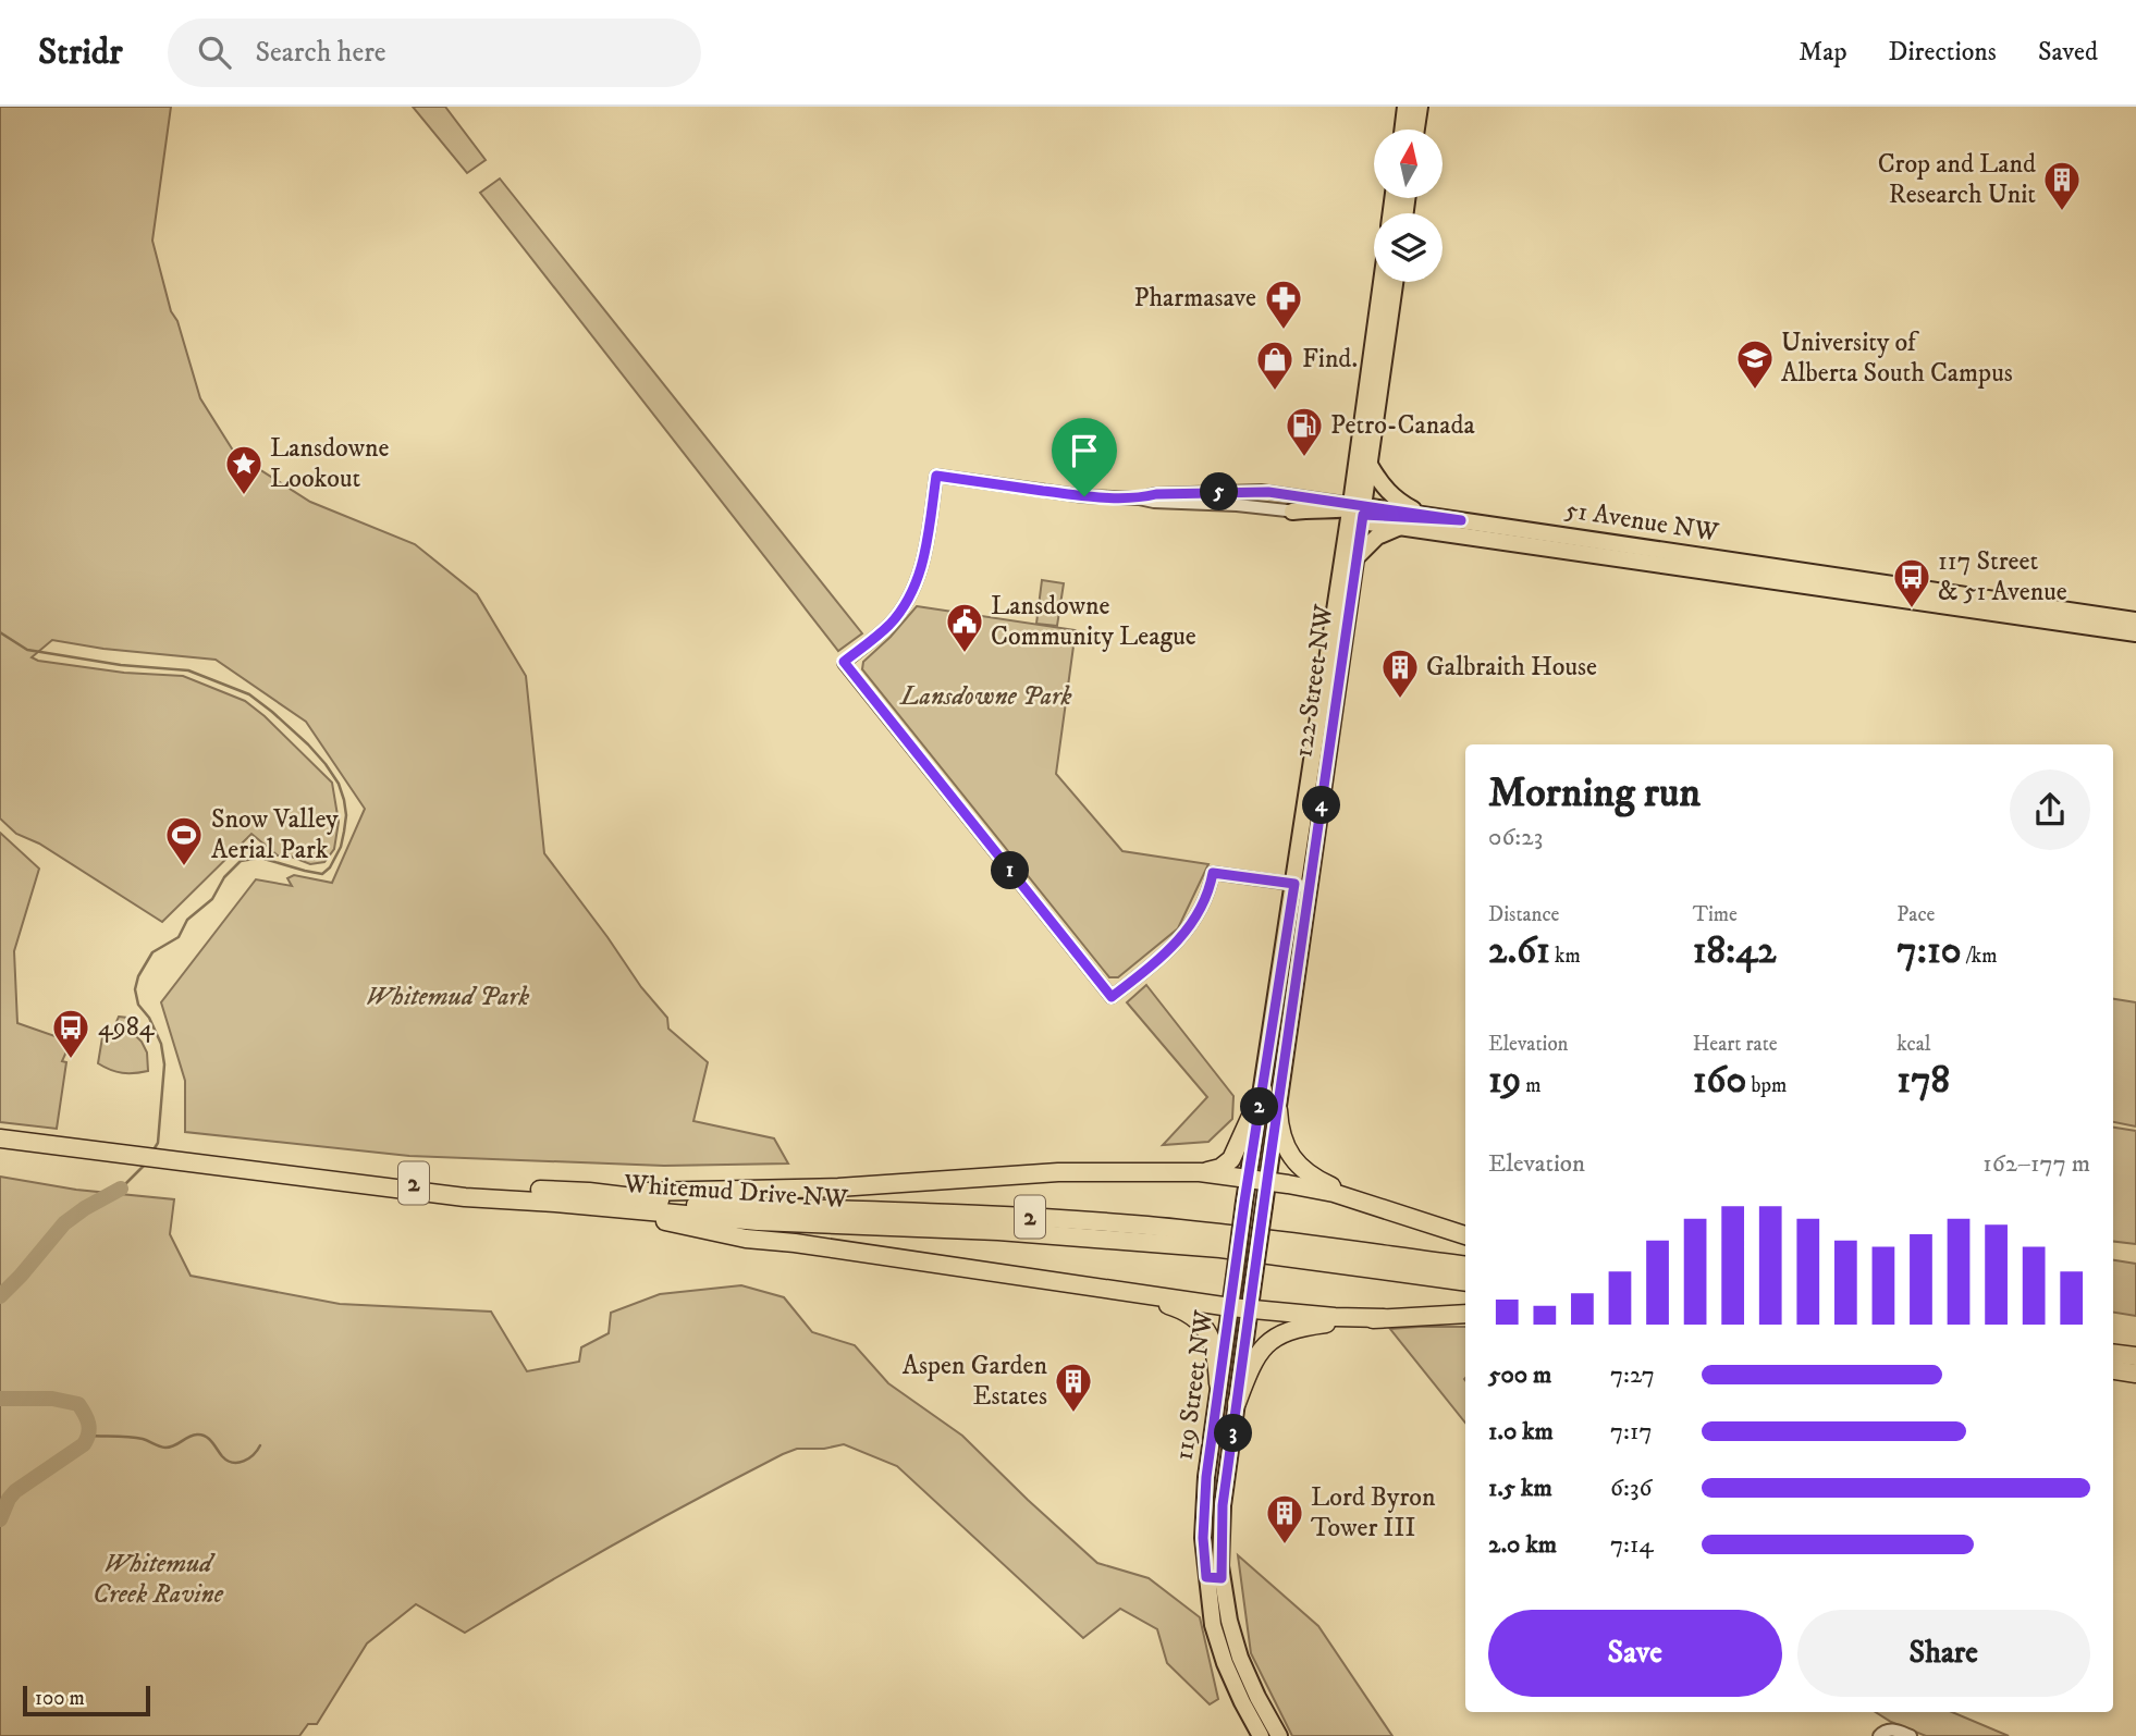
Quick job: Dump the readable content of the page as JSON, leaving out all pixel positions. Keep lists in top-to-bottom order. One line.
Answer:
{"streets":{"highway":["2","Whitemud Drive NW"],"main road":["51 Avenue NW","122 Street NW","119 Street NW"]},"crossings":[["51 Avenue NW","122 Street NW"],["122 Street NW","119 Street NW"]],"parks":["Lansdowne Park","Whitemud Park","Whitemud Creek Ravine"],"places":{"building":["Crop and Land Research Unit","Galbraith House","Aspen Garden Estates","Lord Byron Tower III"],"pharmacy":["Pharmasave"],"school or university":["University of Alberta South Campus"],"shop":["Find."],"fuel station":["Petro-Canada"],"place":["Lansdowne Lookout"],"bus stop":["117 Street & 51 Avenue","4984"],"public building":["Lansdowne Community League"],"sports":["Snow Valley Aerial Park"]},"scale_bar":"100 m","north":"top","page":{"header":"Stridr","search":"Search here","nav":["Map","Directions","Saved"],"pins":["5","4","1","2","3"],"heading":["Morning run","06:23"],"stats":[["Distance","2.61 km"],["Time","18:42"],["Pace","7:10 /km"],["Elevation","19 m"],["Heart rate","160 bpm"],["kcal","178"]],"chart":["Elevation","162–177 m"],"list":[{"name":"500 m","note":"7:27"},{"name":"1.0 km","note":"7:17"},{"name":"1.5 km","note":"6:36"},{"name":"2.0 km","note":"7:14"}],"buttons":["Save","Share"],"scale":"100 m"}}
